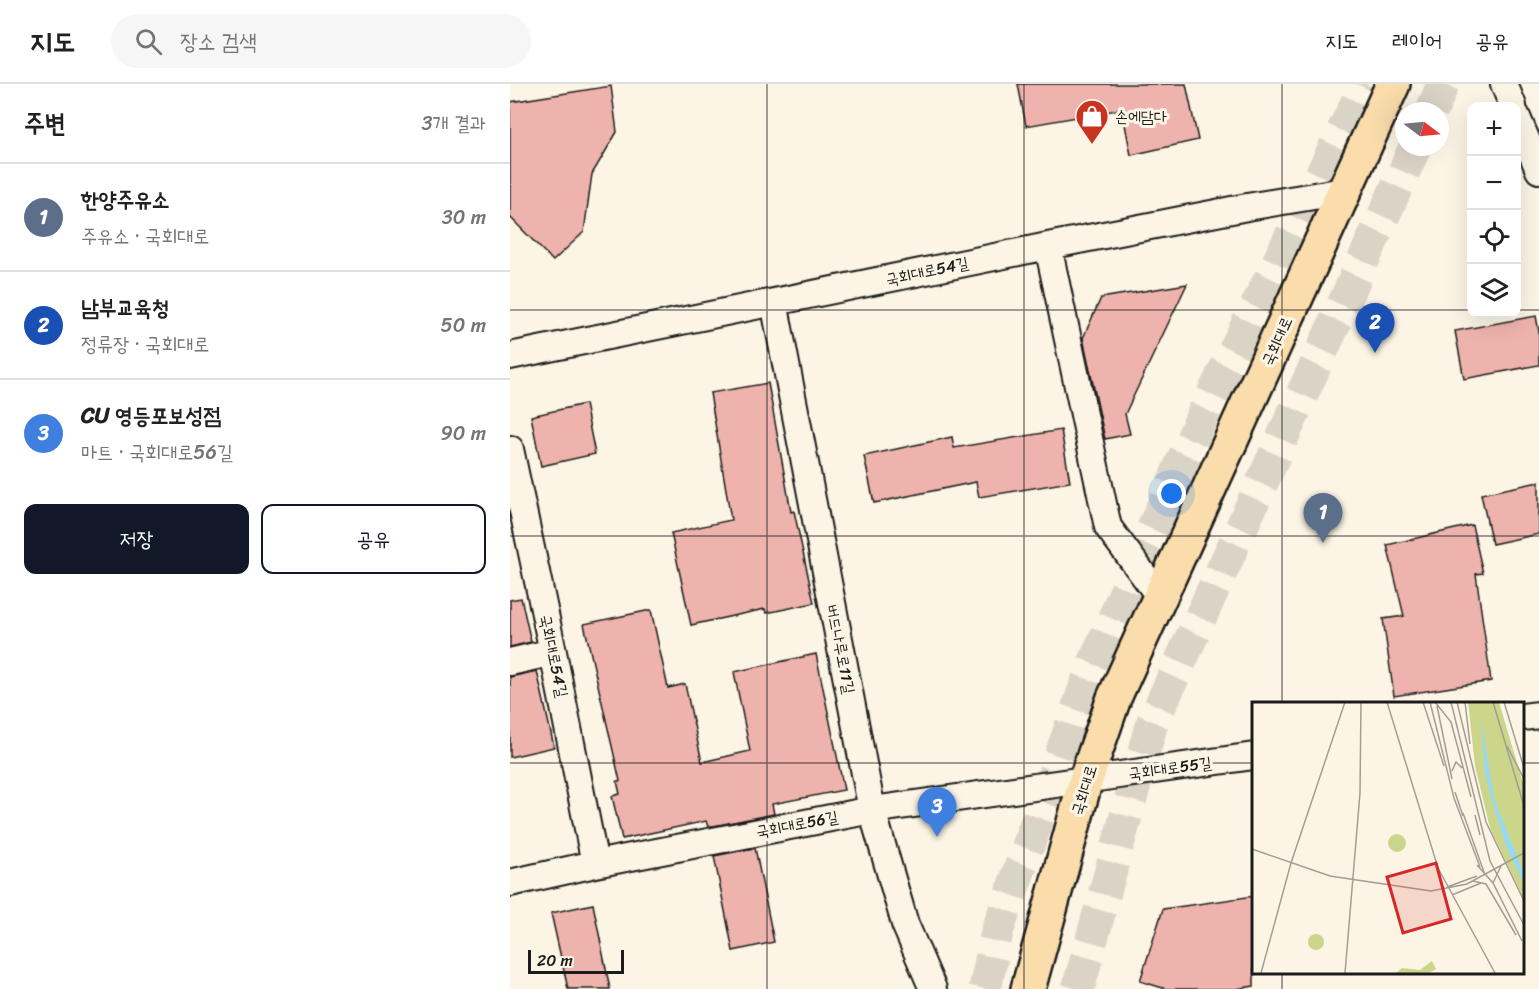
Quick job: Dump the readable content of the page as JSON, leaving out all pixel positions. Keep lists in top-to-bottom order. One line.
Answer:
{"streets":{"main road":["국회대로"],"street":["국회대로54길","버드나루로11길","국회대로55길","국회대로56길"]},"crossings":[["국회대로54길","국회대로"],["국회대로54길","버드나루로11길"],["국회대로54길","국회대로56길"],["국회대로","국회대로55길"],["국회대로","국회대로56길"],["버드나루로11길","국회대로56길"],["국회대로55길","국회대로56길"]],"places":{"shop":["손에담다"]},"scale_bar":"20 m","north":"right","page":{"header":"지도","search":"장소 검색","nav":["지도","레이어","공유"],"heading":["주변","3개 결과"],"map_buttons":["+","−"],"list":[{"mark":"1","name":"한양주유소","note":"주유소 · 국회대로","value":"30 m"},{"mark":"2","name":"남부교육청","note":"정류장 · 국회대로","value":"50 m"},{"mark":"3","name":"CU 영등포보성점","note":"마트 · 국회대로56길","value":"90 m"}],"pins":["2","1","3"],"buttons":["저장","공유"],"scale":"20 m"}}
